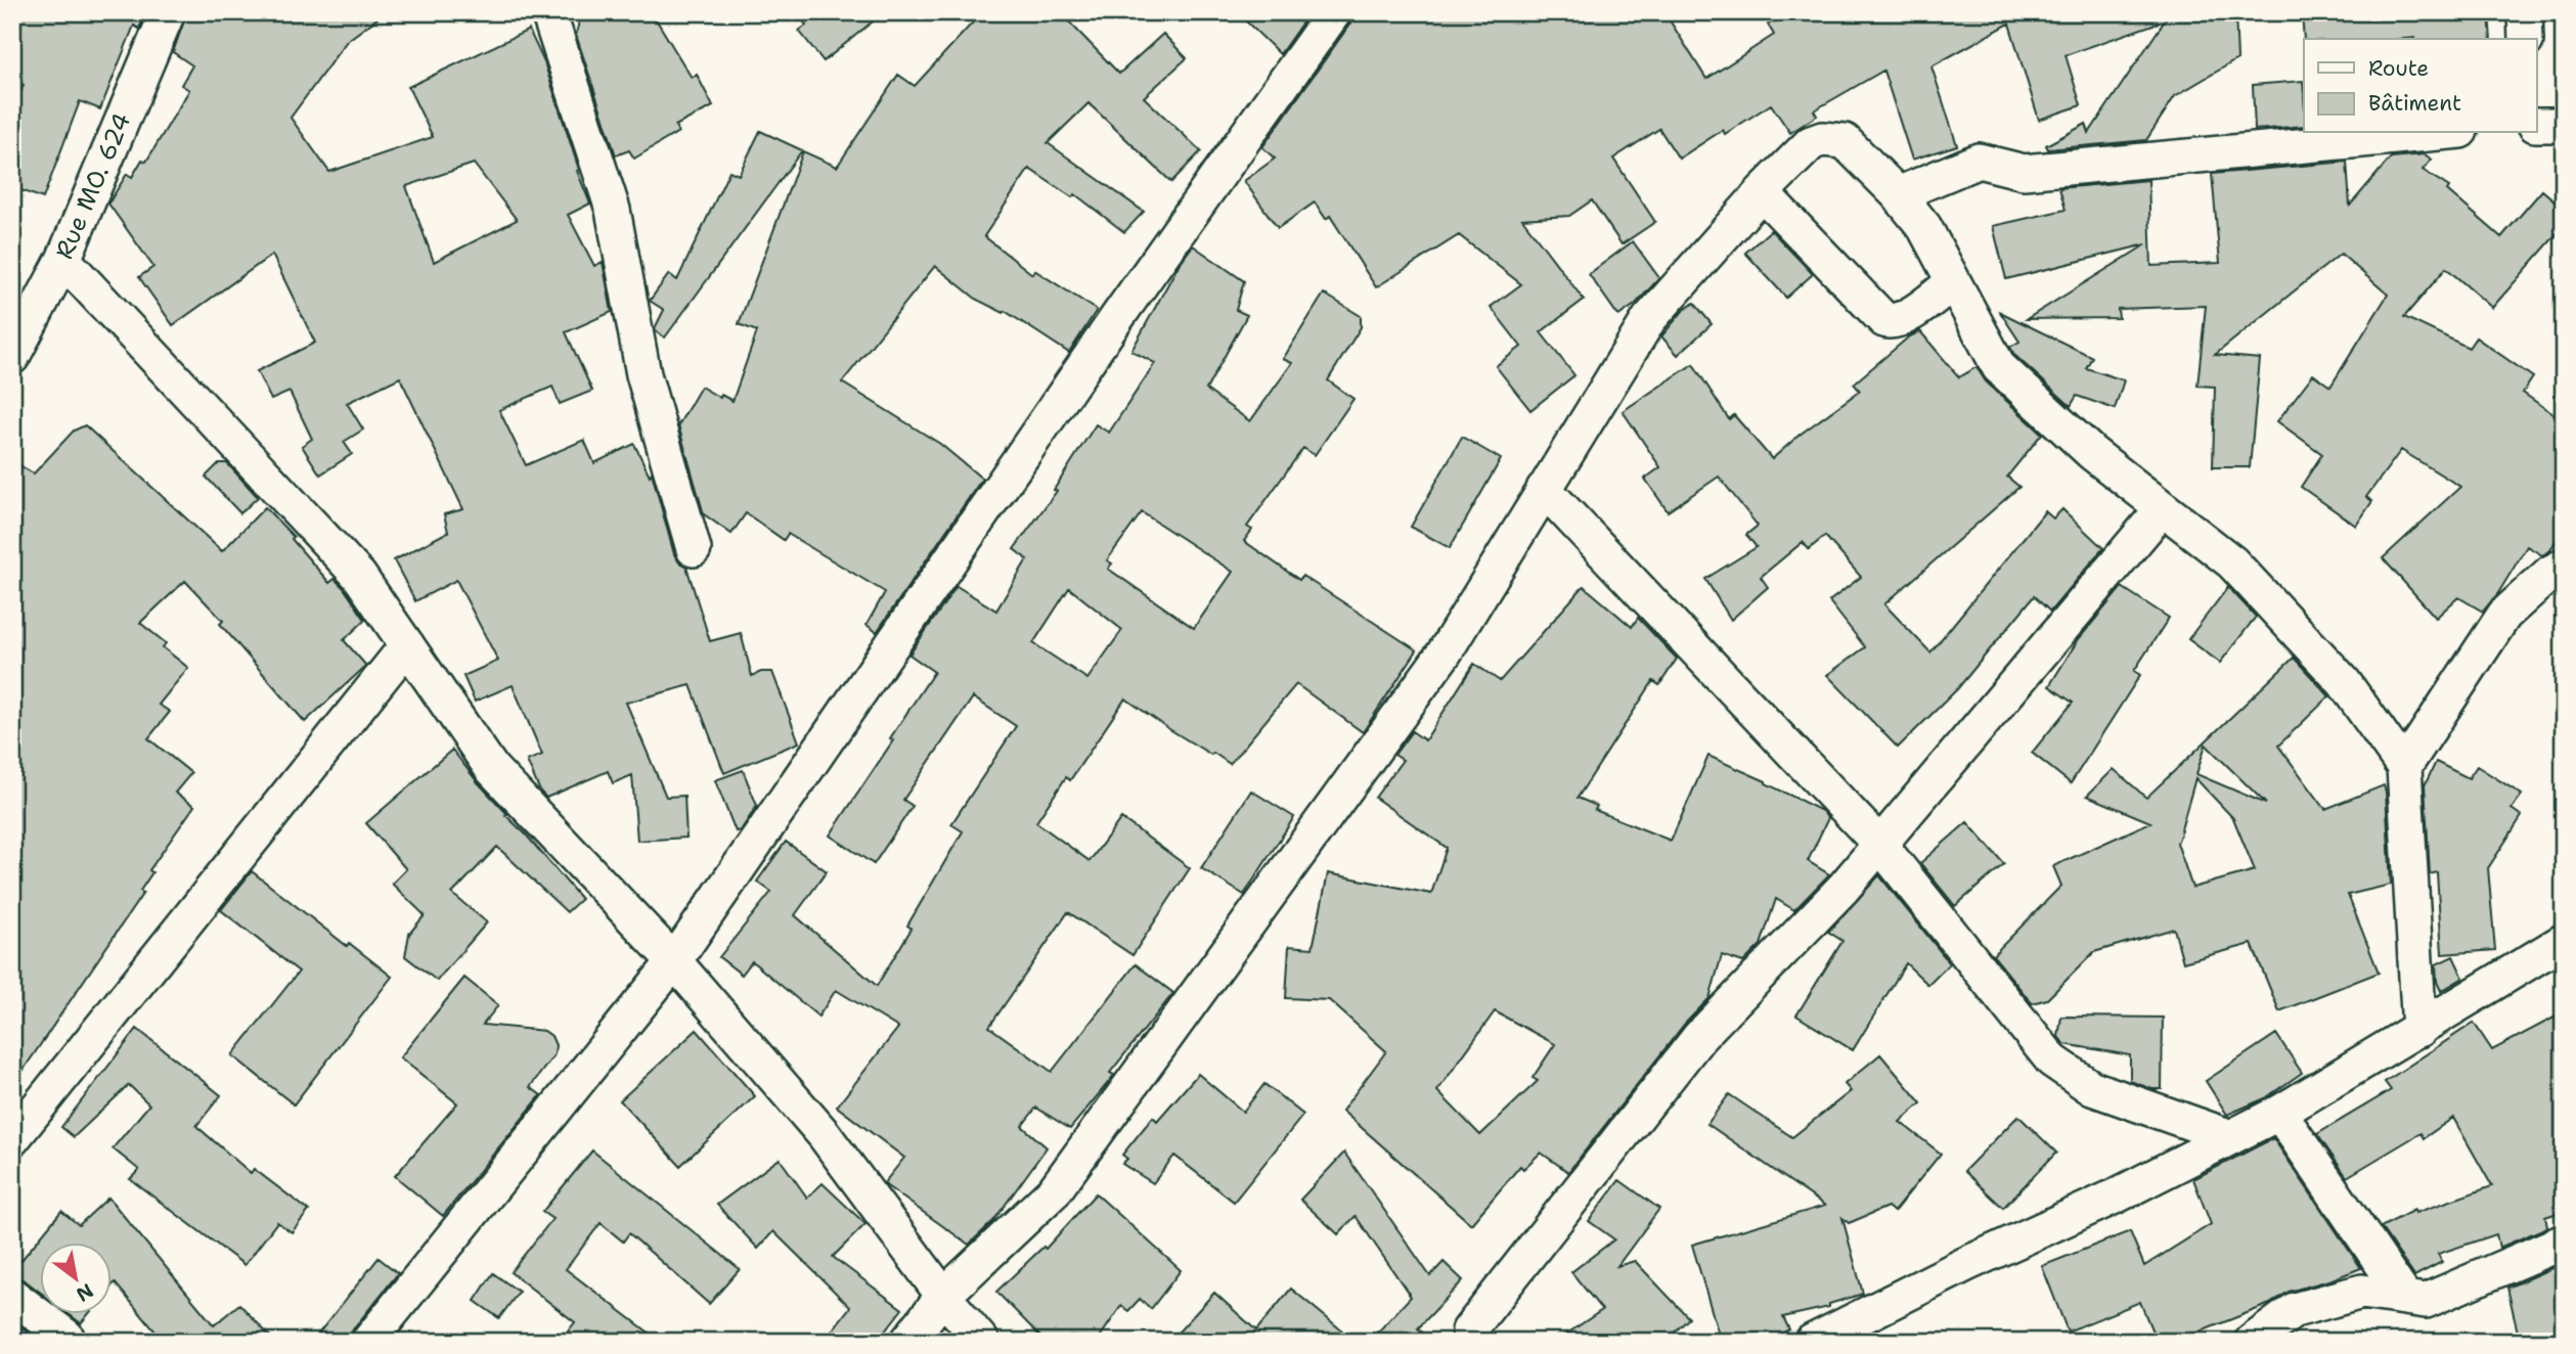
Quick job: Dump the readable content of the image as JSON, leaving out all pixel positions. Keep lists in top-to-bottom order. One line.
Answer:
{"streets":{"street":["Rue MO. 624"]},"legend":["Route","Bâtiment"],"north":"bottom right"}
